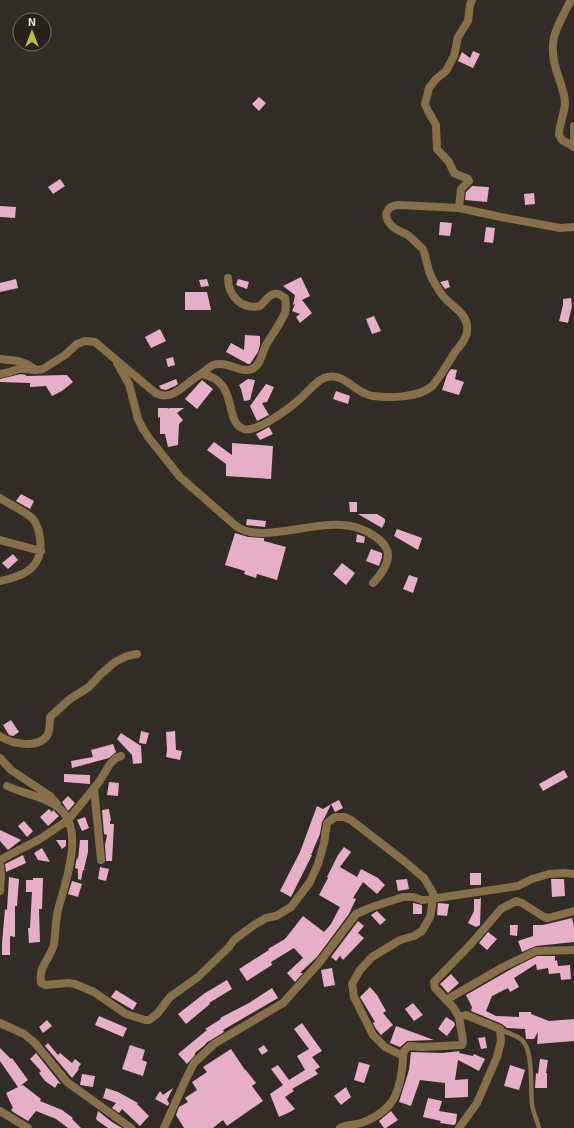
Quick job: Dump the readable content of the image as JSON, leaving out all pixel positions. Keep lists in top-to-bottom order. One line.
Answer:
{"north":"top"}
